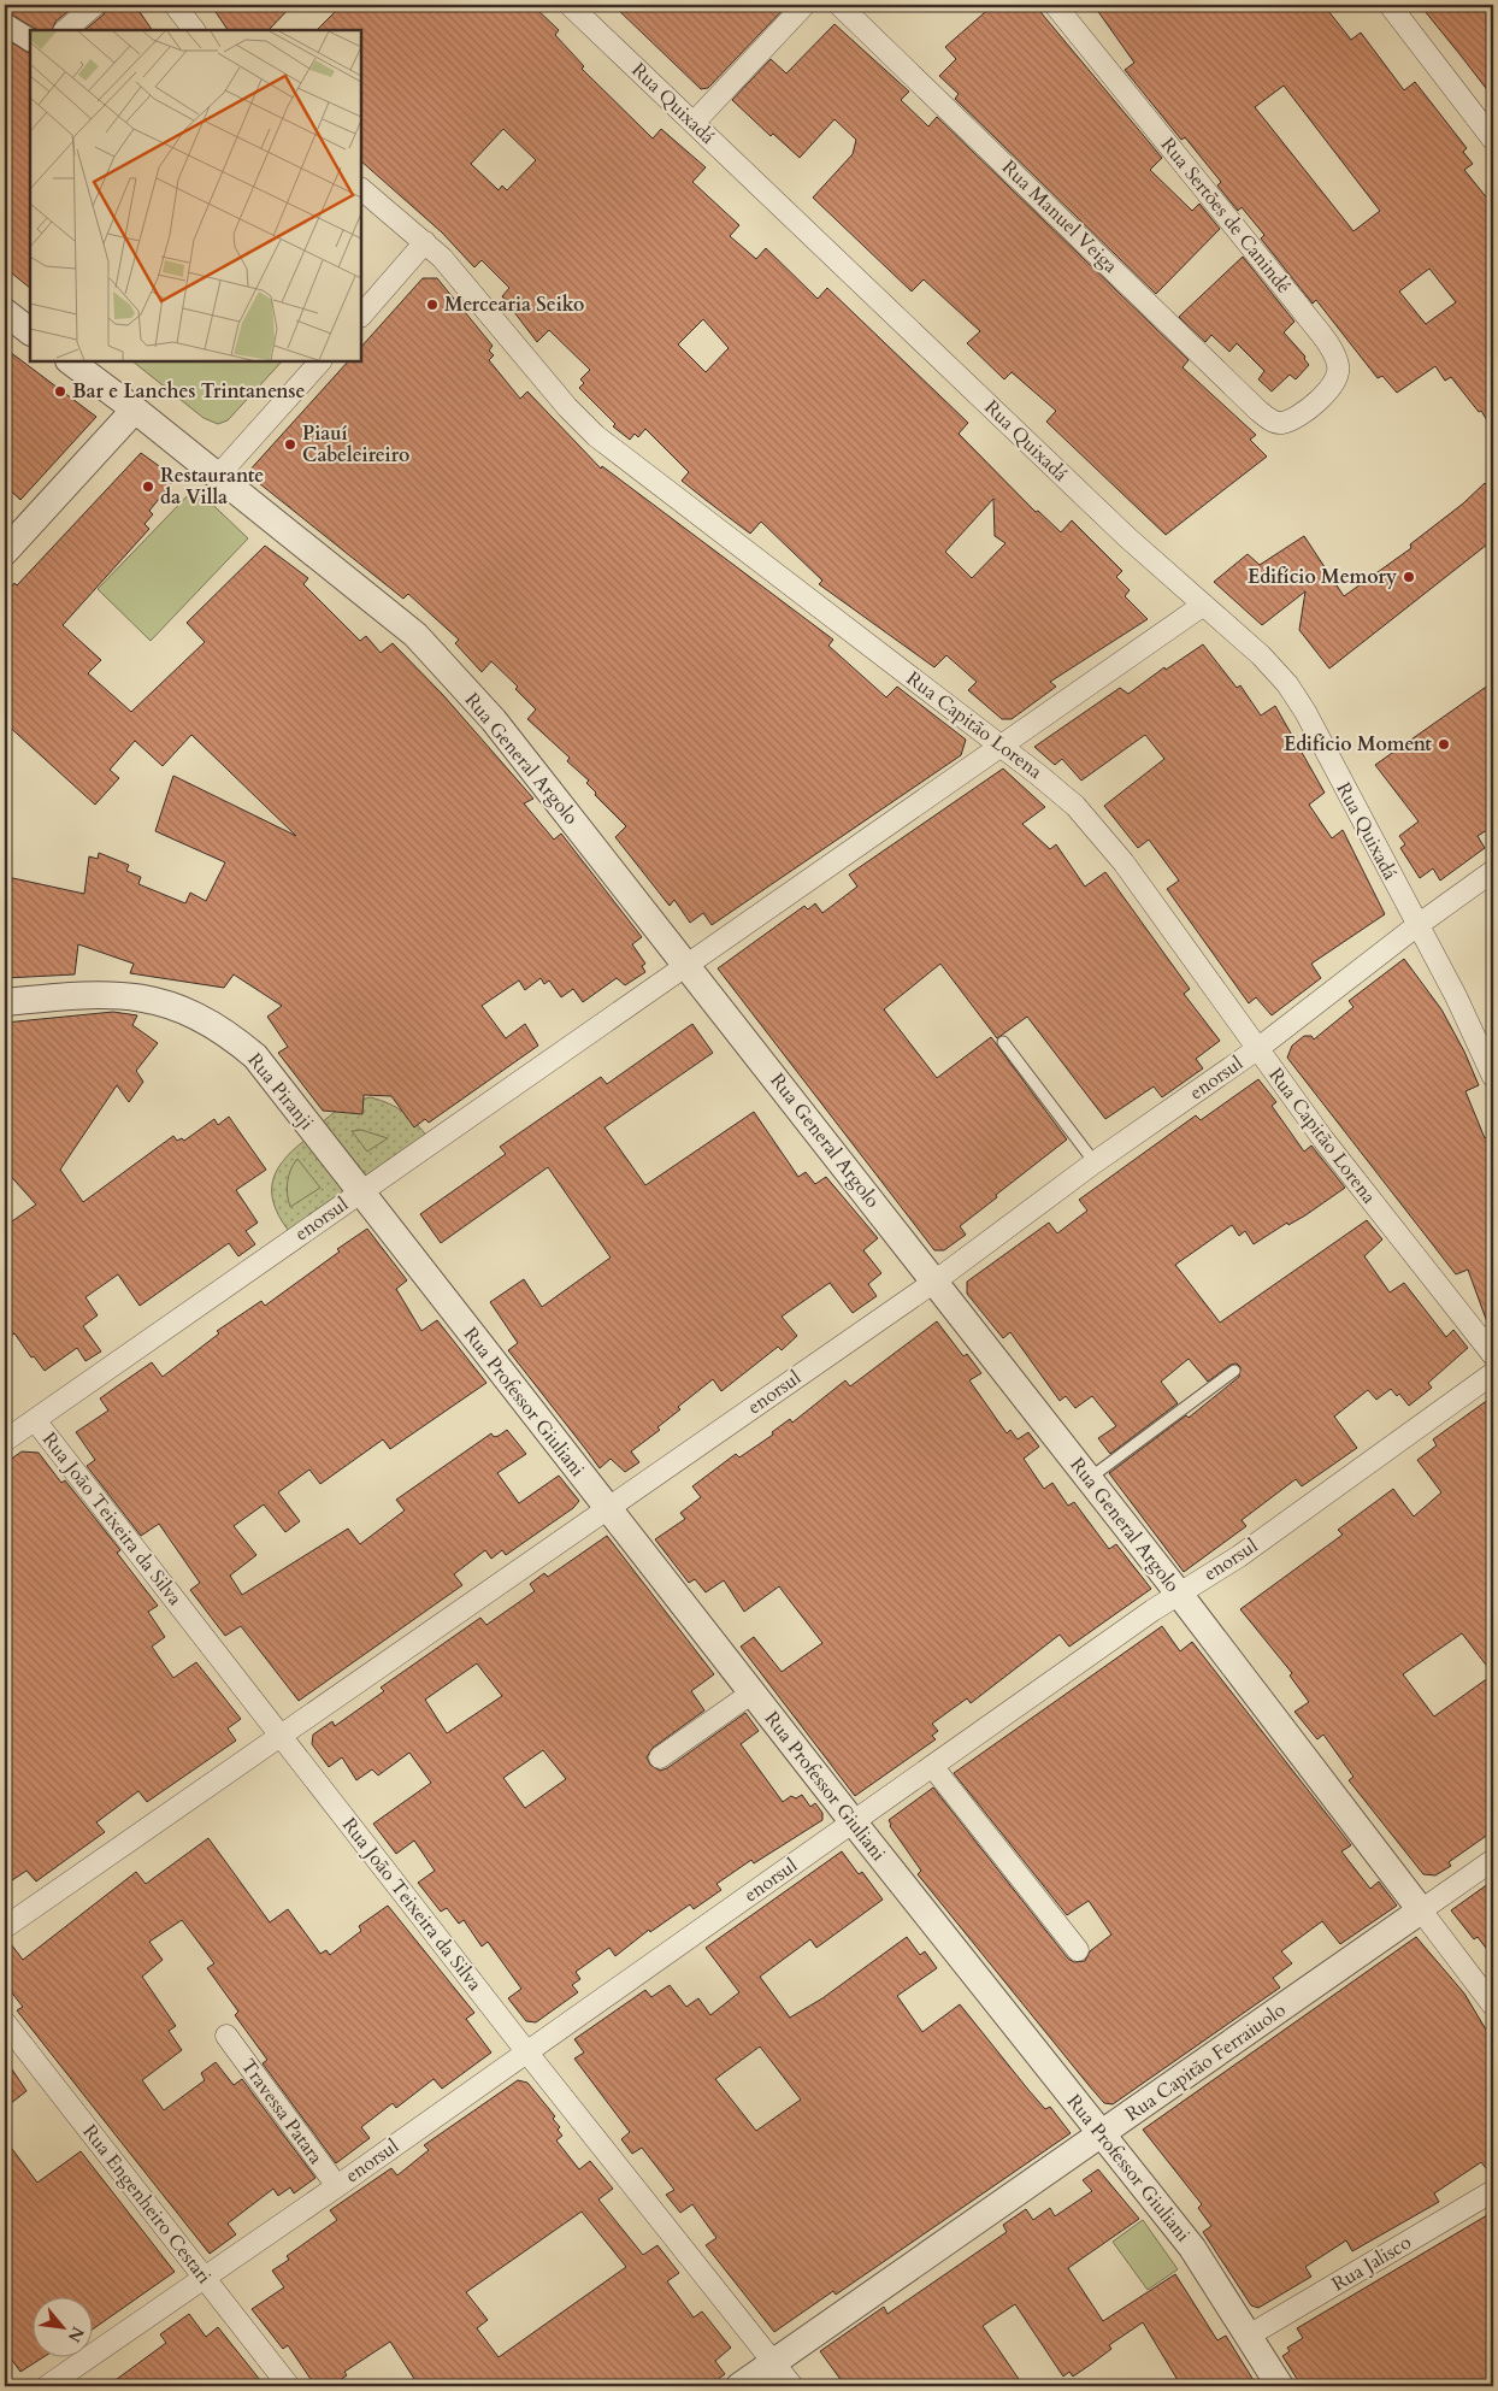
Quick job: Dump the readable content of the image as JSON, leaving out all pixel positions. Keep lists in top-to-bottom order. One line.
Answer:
{"streets":{"street":["Rua Quixadá","Rua Sertões de Canindé","Rua Manuel Veiga","Rua Capitão Lorena","Rua General Argolo","enorsul","Rua Piranji","Rua Professor Giuliani","Rua João Teixeira da Silva","Rua Capitão Ferraiuolo","Travessa Patara","Rua Engenheiro Cestari","Rua Jalisco"]},"crossings":[["Rua Quixadá","enorsul"],["Rua Sertões de Canindé","Rua Manuel Veiga"],["Rua Capitão Lorena","enorsul"],["Rua General Argolo","enorsul"],["Rua General Argolo","Rua Capitão Ferraiuolo"],["enorsul","Rua Piranji"],["enorsul","Rua Professor Giuliani"],["enorsul","Rua João Teixeira da Silva"],["enorsul","Travessa Patara"],["enorsul","Rua Engenheiro Cestari"],["Rua Piranji","Rua Professor Giuliani"],["Rua Professor Giuliani","Rua Capitão Ferraiuolo"],["Rua Professor Giuliani","Rua Jalisco"],["Rua João Teixeira da Silva","Rua Capitão Ferraiuolo"]],"places":["Mercearia Seiko","Bar e Lanches Trintanense","Piauí Cabeleireiro","Restaurante da Villa","Edifício Memory","Edifício Moment"],"north":"bottom right"}
